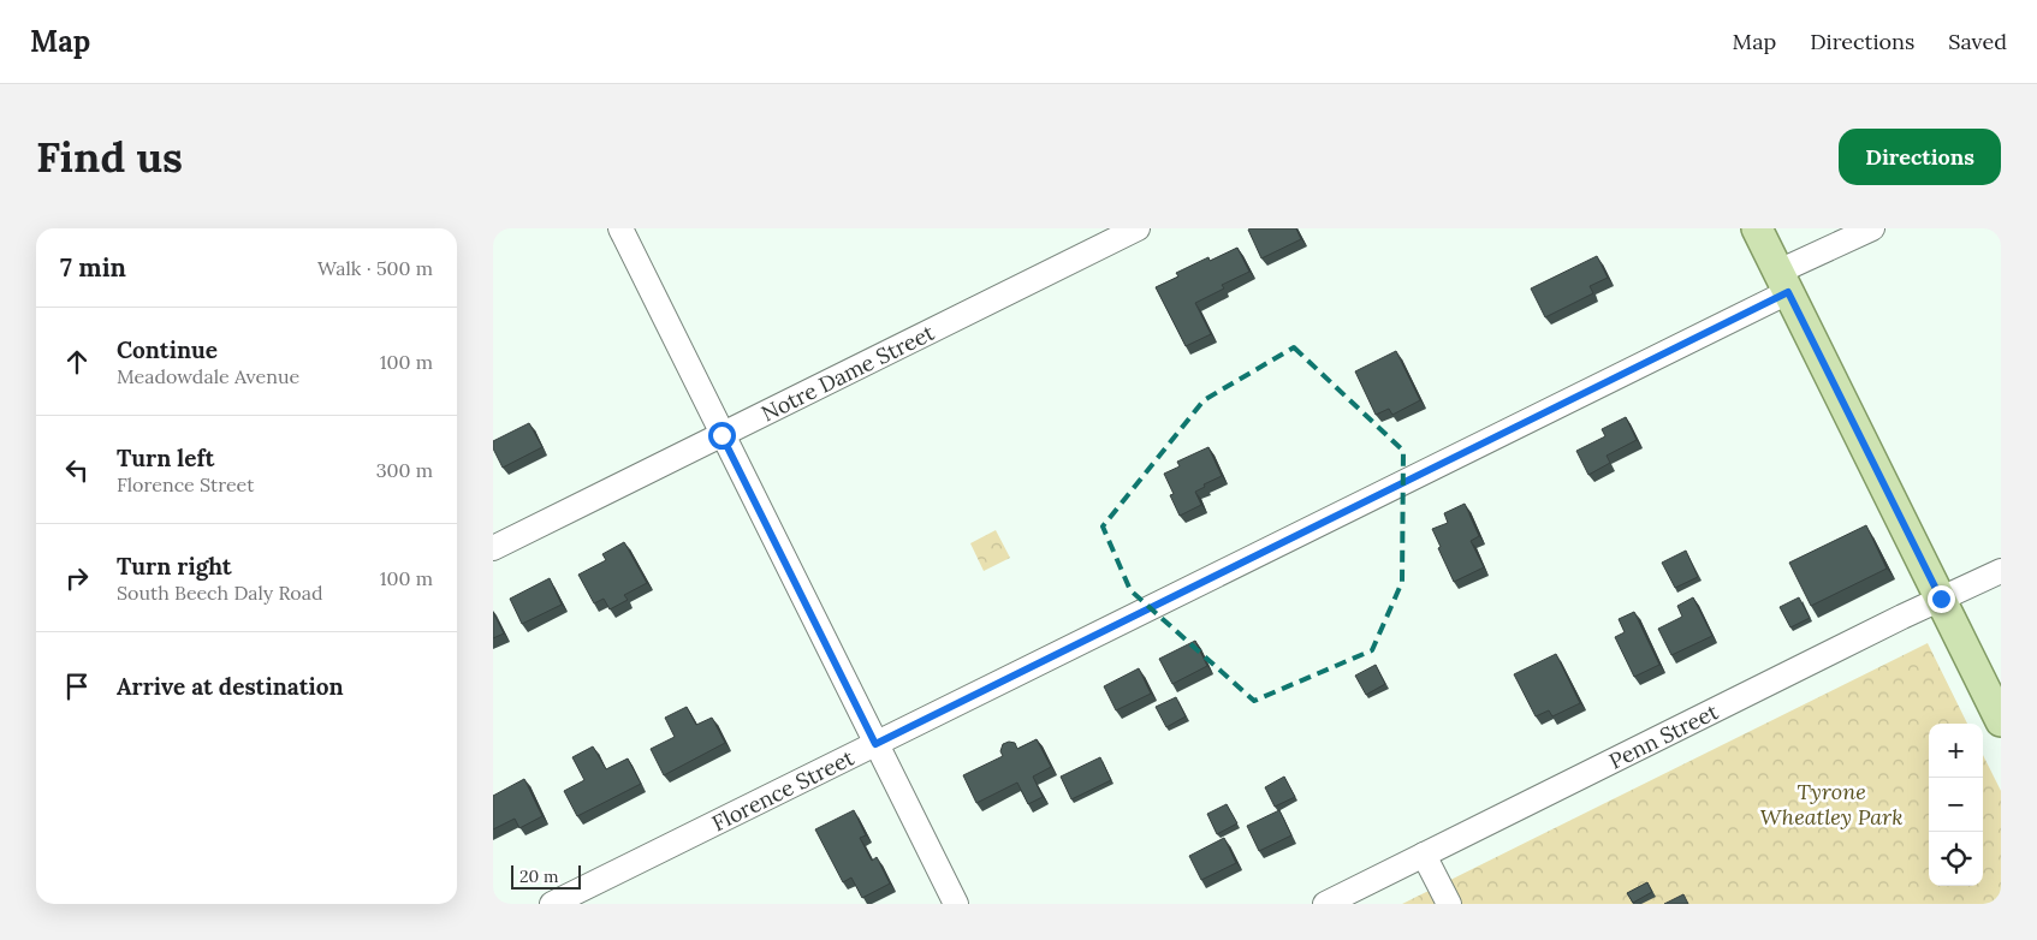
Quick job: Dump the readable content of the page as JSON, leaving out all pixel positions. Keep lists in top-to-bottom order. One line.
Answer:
{"streets":{"street":["Notre Dame Street","Penn Street","Florence Street"]},"parks":["Tyrone Wheatley Park"],"scale_bar":"20 m","page":{"header":"Map","nav":["Map","Directions","Saved"],"buttons":"Directions","title":"Find us","heading":["7 min","Walk · 500 m"],"list":[["Continue","Meadowdale Avenue","100 m"],["Turn left","Florence Street","300 m"],["Turn right","South Beech Daly Road","100 m"],"Arrive at destination"],"map_buttons":["+","−"],"scale":"20 m"}}
